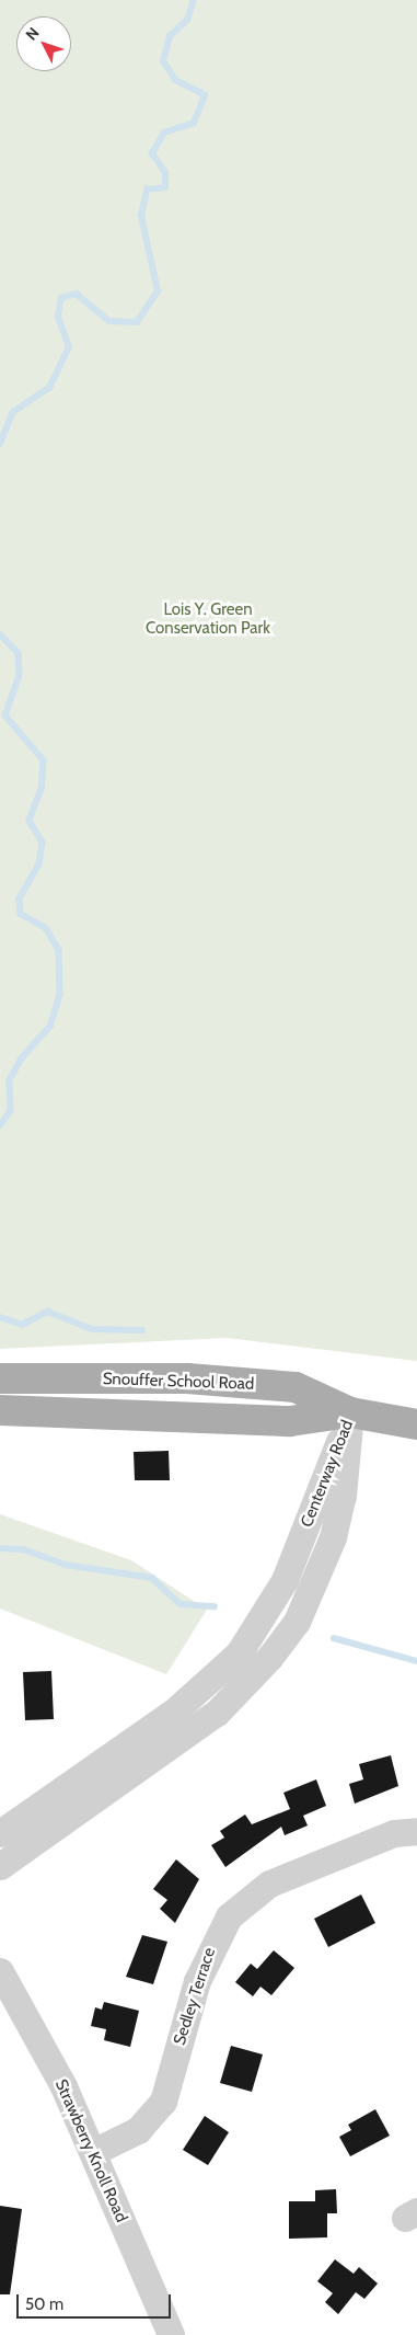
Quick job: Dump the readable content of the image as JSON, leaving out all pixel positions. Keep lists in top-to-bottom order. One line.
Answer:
{"streets":{"main road":["Snouffer School Road"],"street":["Centerway Road","Sedley Terrace","Strawberry Knoll Road"]},"crossings":[["Snouffer School Road","Centerway Road"],["Sedley Terrace","Strawberry Knoll Road"]],"parks":["Lois Y. Green Conservation Park"],"scale_bar":"50 m","north":"top left"}
